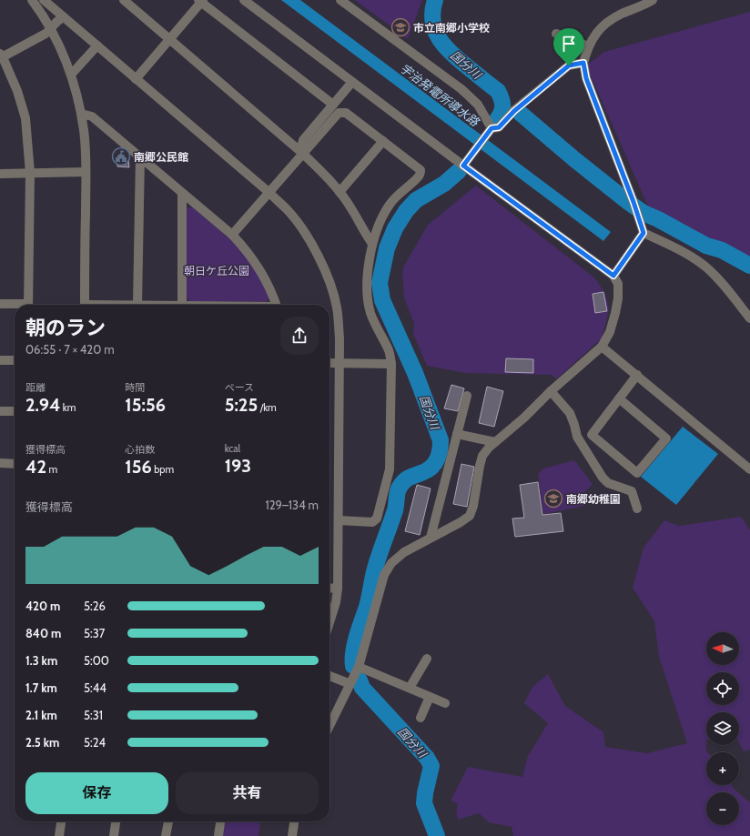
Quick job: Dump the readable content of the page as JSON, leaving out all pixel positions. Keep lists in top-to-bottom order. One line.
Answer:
{"water":["国分川","宇治発電所導水路"],"parks":["朝日ケ丘公園"],"places":{"school or university":["市立南郷小学校","南郷幼稚園"],"public building":["南郷公民館"]},"north":"left","page":{"heading":["朝のラン","06:55 · 7 × 420 m"],"stats":[["距離","2.94 km"],["時間","15:56"],["ペース","5:25 /km"],["獲得標高","42 m"],["心拍数","156 bpm"],["kcal","193"]],"chart":["獲得標高","129–134 m"],"list":[{"name":"420 m","note":"5:26"},{"name":"840 m","note":"5:37"},{"name":"1.3 km","note":"5:00"},{"name":"1.7 km","note":"5:44"},{"name":"2.1 km","note":"5:31"},{"name":"2.5 km","note":"5:24"}],"map_buttons":["+","−"],"buttons":["保存","共有"]}}
